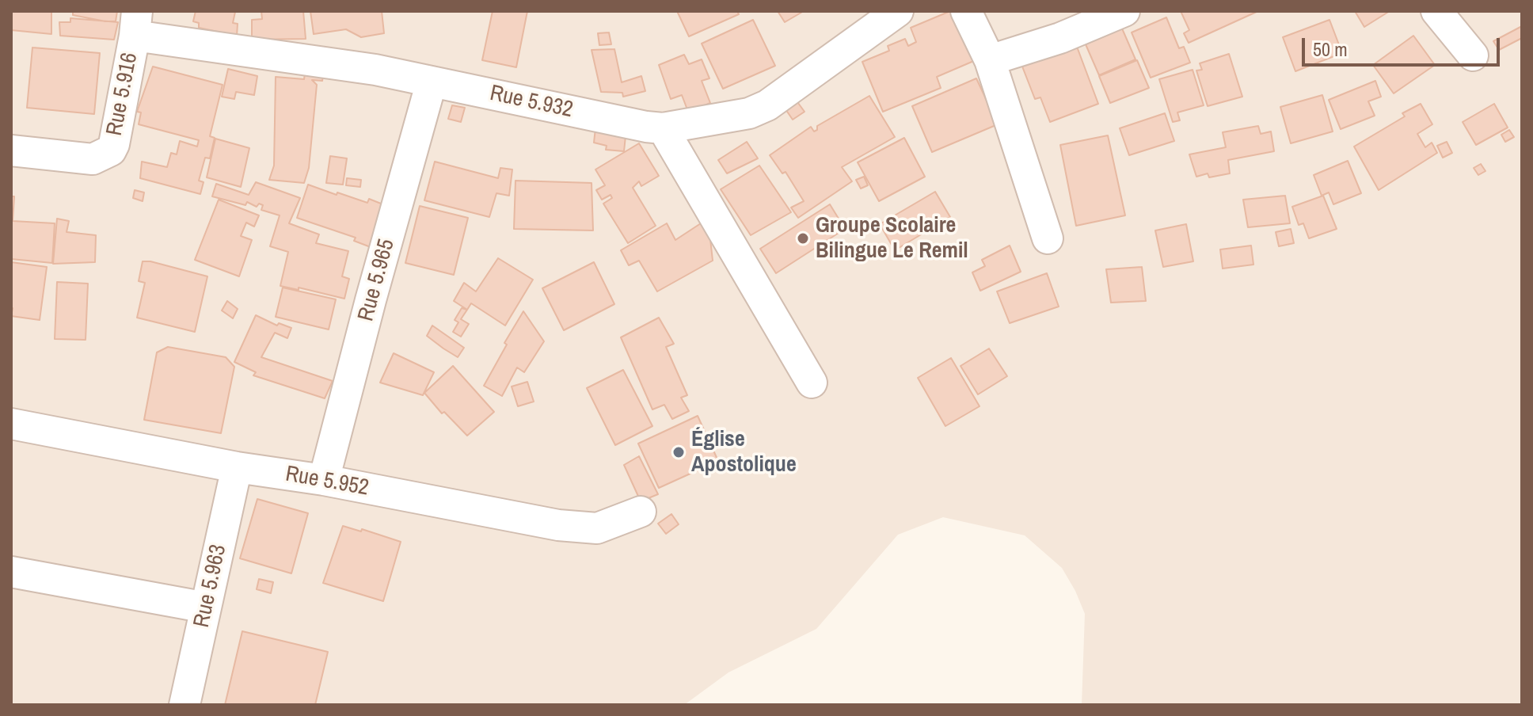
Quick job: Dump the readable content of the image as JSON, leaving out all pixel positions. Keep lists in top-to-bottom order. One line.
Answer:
{"streets":{"street":["Rue 5.916","Rue 5.932","Rue 5.965","Rue 5.952","Rue 5.963"]},"crossings":[["Rue 5.916","Rue 5.932"],["Rue 5.932","Rue 5.965"],["Rue 5.965","Rue 5.952"],["Rue 5.952","Rue 5.963"]],"places":["Groupe Scolaire Bilingue Le Remil","Église Apostolique"],"scale_bar":"50 m"}
